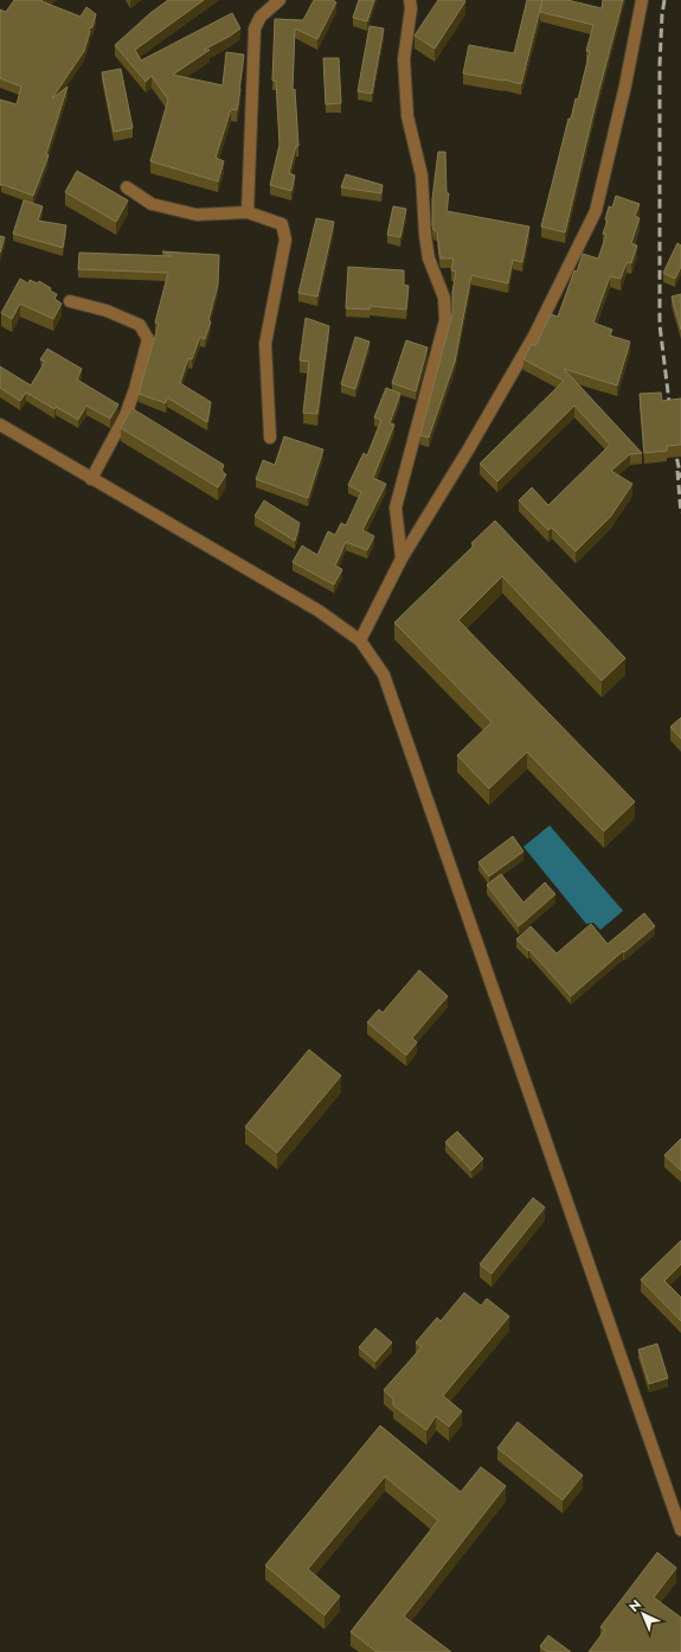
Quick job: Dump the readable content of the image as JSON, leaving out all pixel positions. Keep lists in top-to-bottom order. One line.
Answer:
{"north":"top left"}
